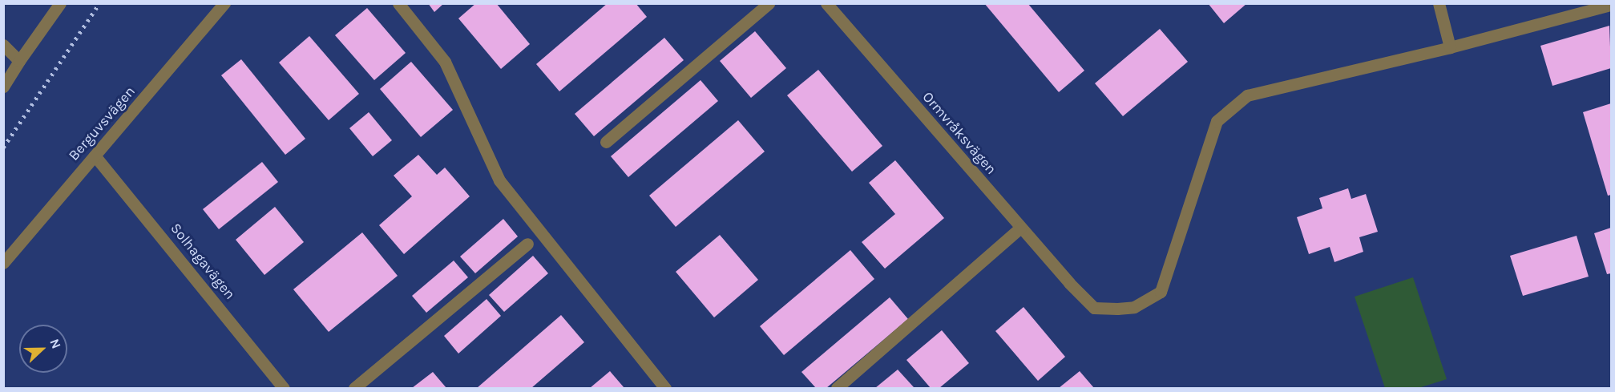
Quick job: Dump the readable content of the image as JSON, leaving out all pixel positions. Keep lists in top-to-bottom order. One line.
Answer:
{"streets":{"street":["Berguvsvägen","Ormvråksvägen","Solhagavägen"]},"crossings":[["Berguvsvägen","Solhagavägen"]],"north":"right"}
